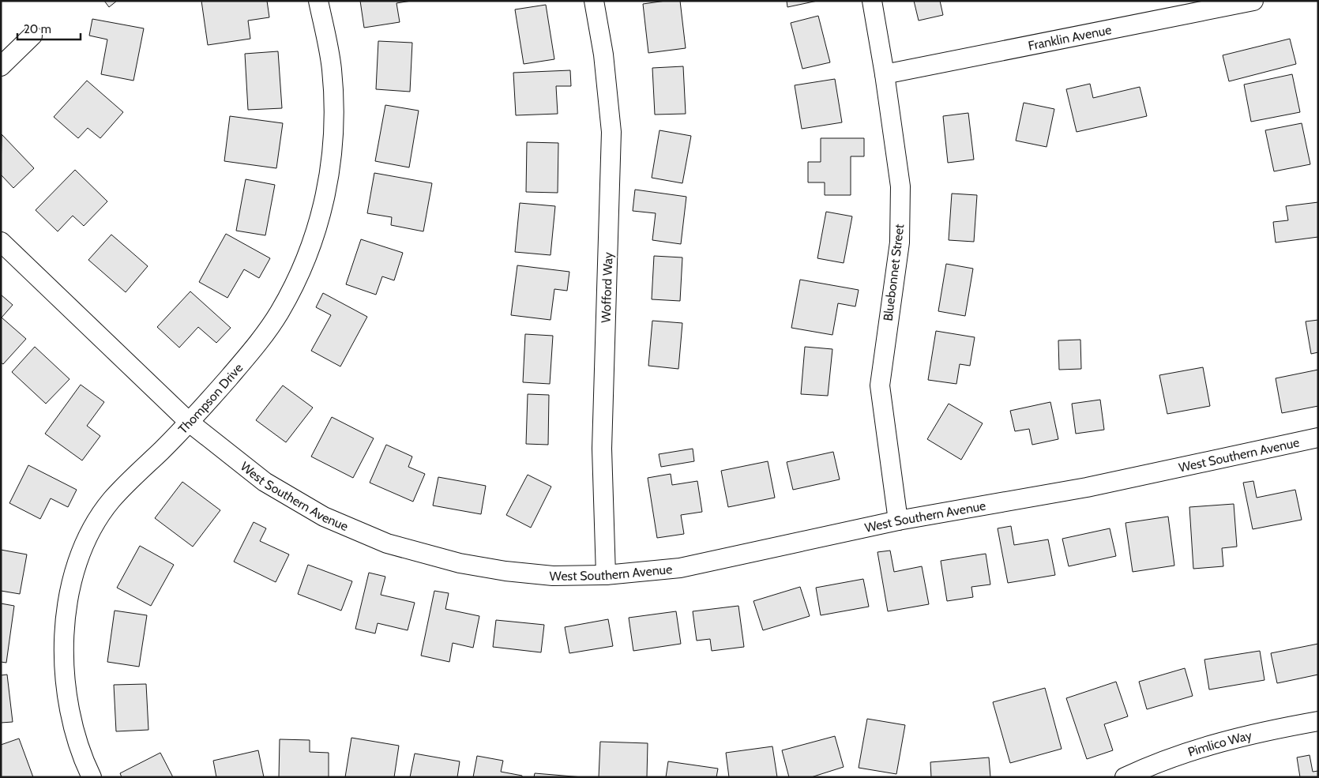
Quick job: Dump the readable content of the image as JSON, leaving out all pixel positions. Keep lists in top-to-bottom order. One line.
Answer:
{"streets":{"street":["Franklin Avenue","Bluebonnet Street","Wofford Way","Thompson Drive","West Southern Avenue","Pimlico Way"]},"crossings":[["Franklin Avenue","Bluebonnet Street"],["Bluebonnet Street","West Southern Avenue"],["Wofford Way","West Southern Avenue"],["Thompson Drive","West Southern Avenue"]],"scale_bar":"20 m"}
